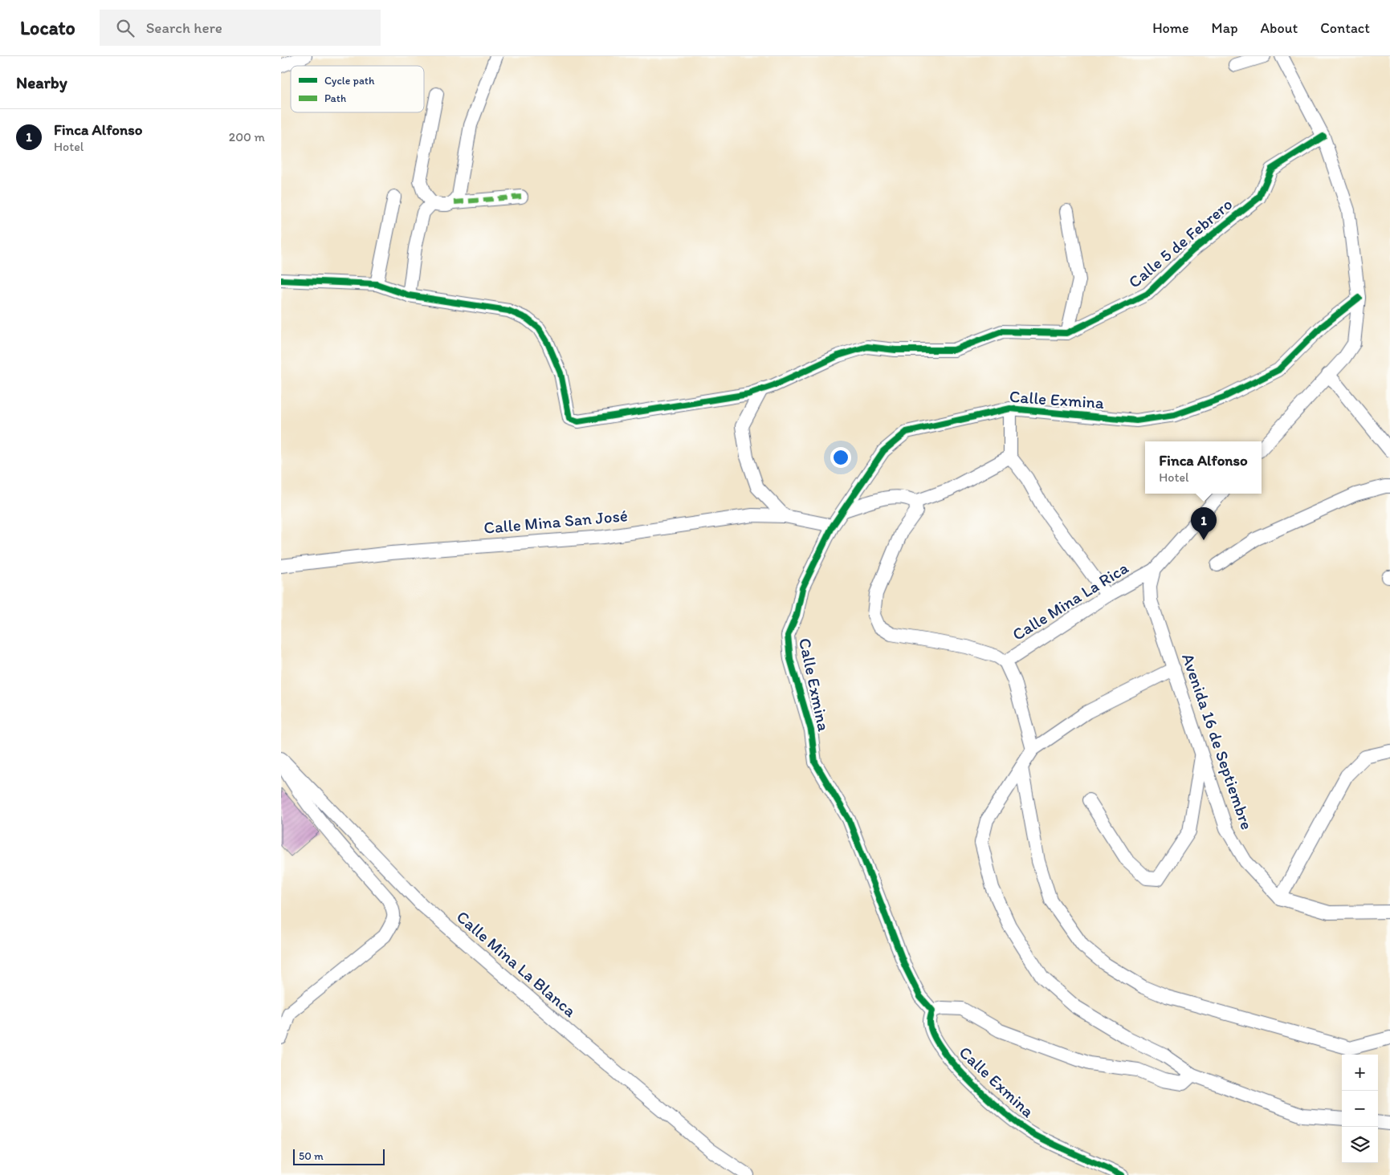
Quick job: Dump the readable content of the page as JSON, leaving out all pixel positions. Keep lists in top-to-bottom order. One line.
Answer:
{"streets":{"street":["Calle 5 de Febrero","Calle Exmina","Calle Mina San José","Calle Mina La Rica","Avenida 16 de Septiembre","Calle Mina La Blanca"]},"crossings":[["Calle Exmina","Calle Mina San José"],["Calle Mina La Rica","Avenida 16 de Septiembre"]],"legend":["Cycle path","Path"],"scale_bar":"50 m","page":{"header":"Locato","search":"Search here","nav":["Home","Map","About","Contact"],"heading":"Nearby","list":[{"mark":"1","name":"Finca Alfonso","note":"Hotel","value":"200 m"}],"popup":["Finca Alfonso","Hotel"],"pins":"1","map_buttons":["+","−"],"scale":"50 m"}}
